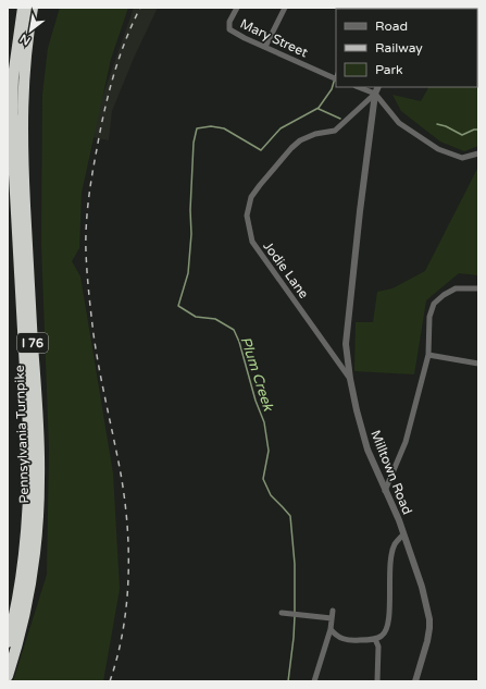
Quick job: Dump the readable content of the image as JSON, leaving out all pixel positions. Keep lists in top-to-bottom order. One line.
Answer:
{"streets":{"highway":["I 76","Pennsylvania Turnpike"],"street":["Mary Street","Jodie Lane","Milltown Road"]},"crossings":[["Jodie Lane","Milltown Road"]],"water":["Plum Creek"],"legend":["Road","Railway","Park"],"north":"bottom left"}
